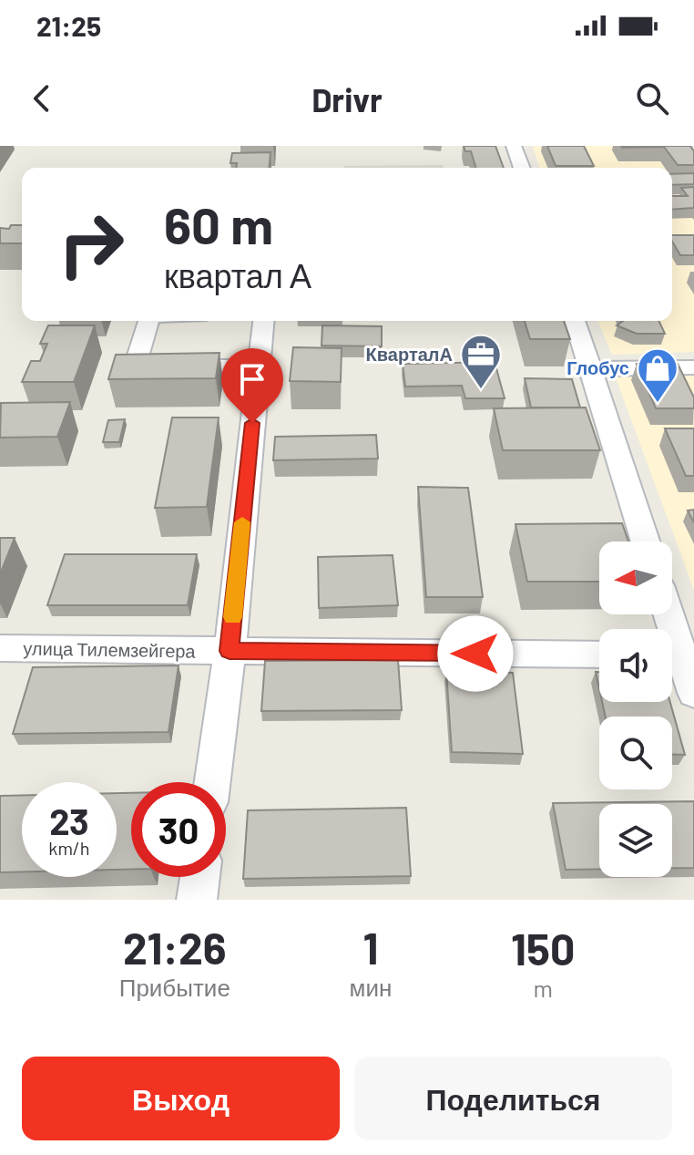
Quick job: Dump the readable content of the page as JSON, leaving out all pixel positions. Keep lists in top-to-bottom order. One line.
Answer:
{"streets":{"street":["улица Тилемзейгера"]},"places":{"office":["КварталА"],"shop":["Глобус"]},"north":"left","page":{"status":"21:25","header":"Drivr","turn":["60 m","квартал А"],"speed":"23 km/h","limit":"30","eta":["21:26","Прибытие","1","мин","150","m"],"buttons":["Выход","Поделиться"]}}
